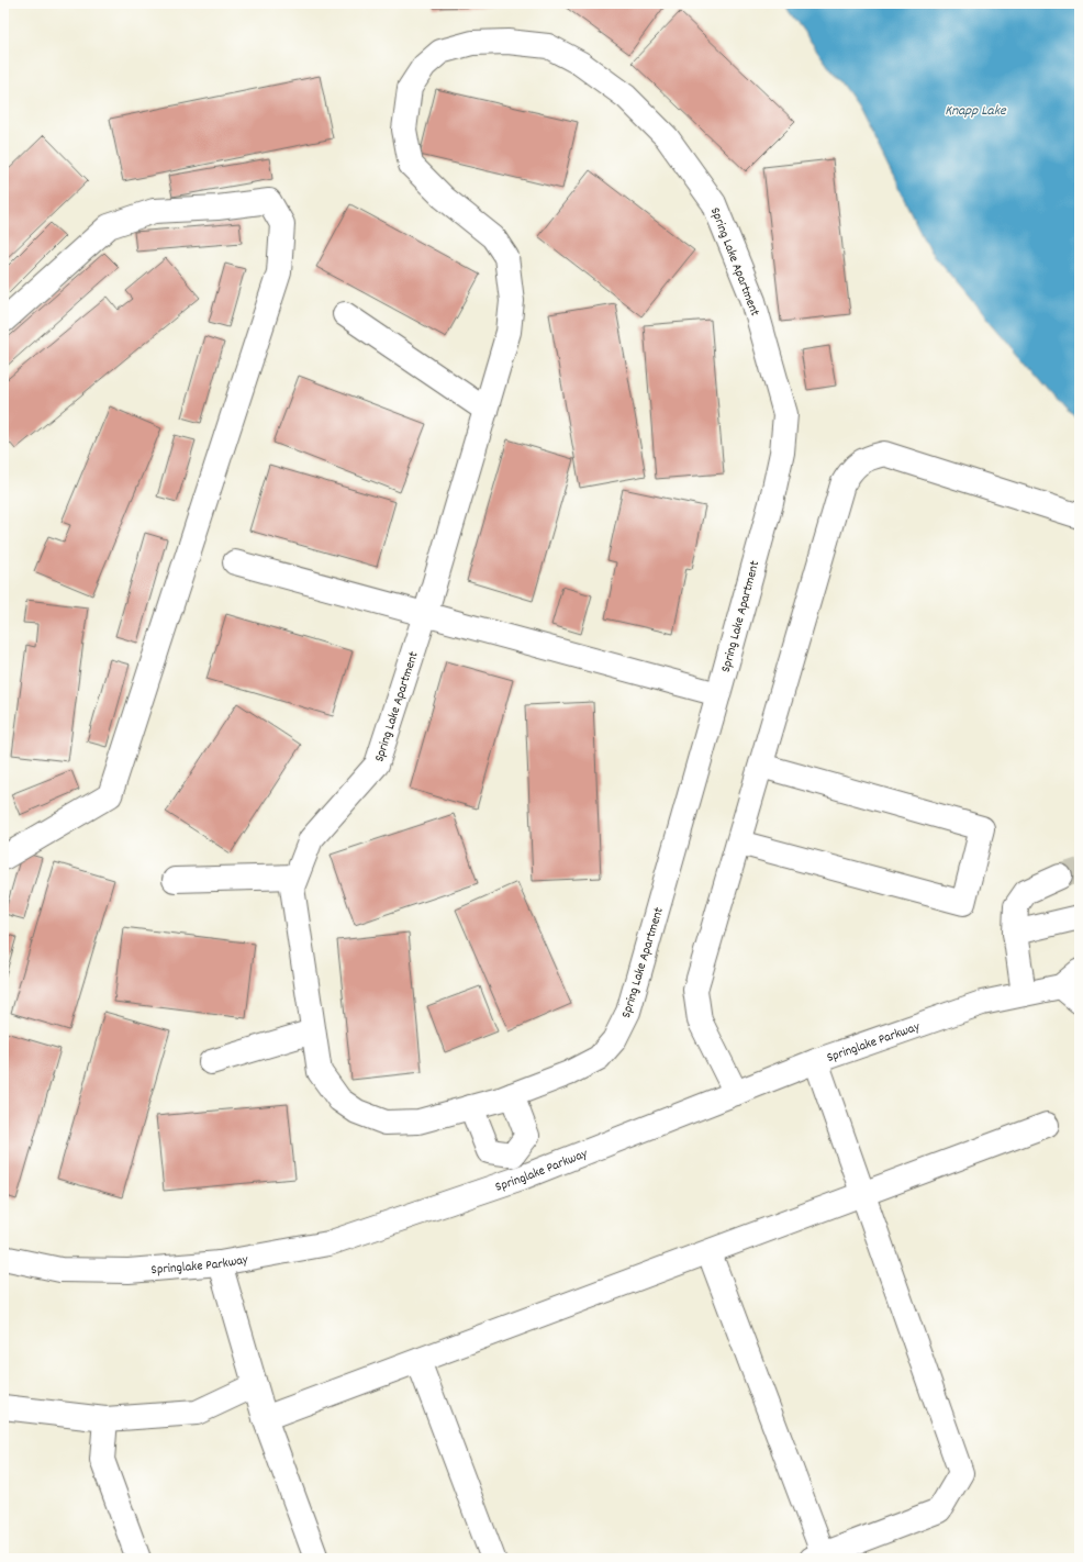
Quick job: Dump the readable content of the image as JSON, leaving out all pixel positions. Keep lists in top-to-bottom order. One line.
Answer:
{"streets":{"street":["Spring Lake Apartment","Springlake Parkway"]},"water":["Knapp Lake"]}
